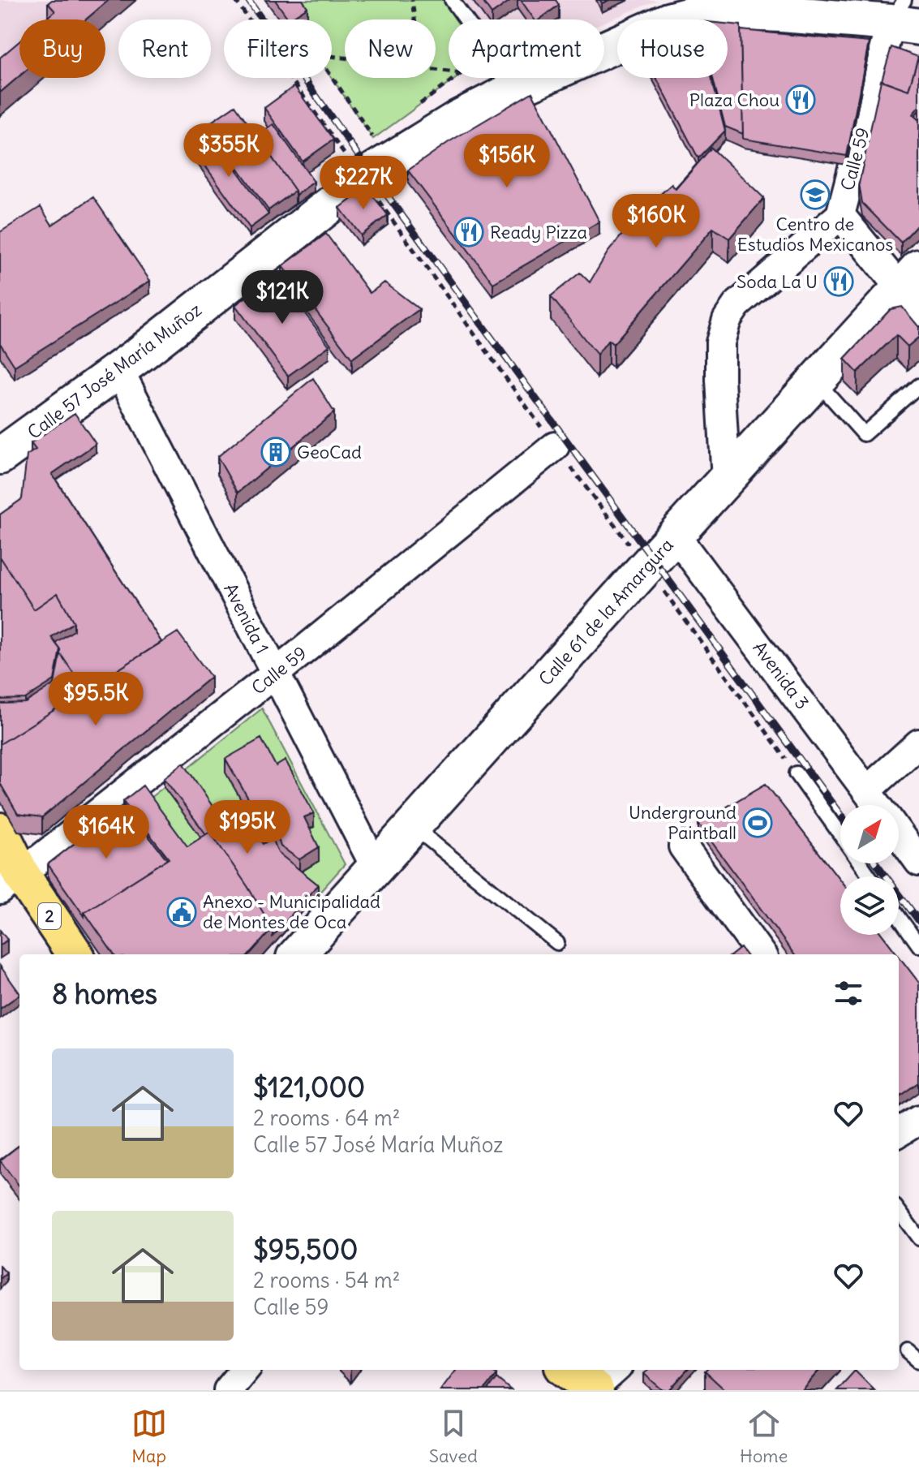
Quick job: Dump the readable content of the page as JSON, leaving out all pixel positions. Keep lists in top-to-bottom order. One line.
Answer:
{"streets":{"highway":["2"],"street":["Calle 59","Calle 57 José María Muñoz","Calle 61 de la Amargura","Avenida 1","Avenida 3"]},"crossings":[["Calle 59","Calle 57 José María Muñoz"],["Calle 59","Calle 61 de la Amargura"],["Calle 59","Avenida 1"],["Calle 59","2"],["Calle 57 José María Muñoz","Avenida 1"],["Calle 61 de la Amargura","Avenida 1"],["Calle 61 de la Amargura","Avenida 3"]],"places":{"restaurant":["Plaza Chou","Ready Pizza","Soda La U"],"school or university":["Centro de Estudios Mexicanos"],"building":["GeoCad"],"sports":["Underground Paintball"],"public building":["Anexo - Municipalidad de Montes de Oca"]},"north":"top right","page":{"chip":["Buy","Rent","Filters","New","Apartment","House"],"price":["$355K","$156K","$227K","$160K","$121K","$95.5K","$195K","$164K"],"heading":"8 homes","list":[{"name":"$121,000","note":"2 rooms · 64 m² · Calle 57 José María Muñoz"},{"name":"$95,500","note":"2 rooms · 54 m² · Calle 59"}],"tabs":["Map","Saved","Home"]}}
